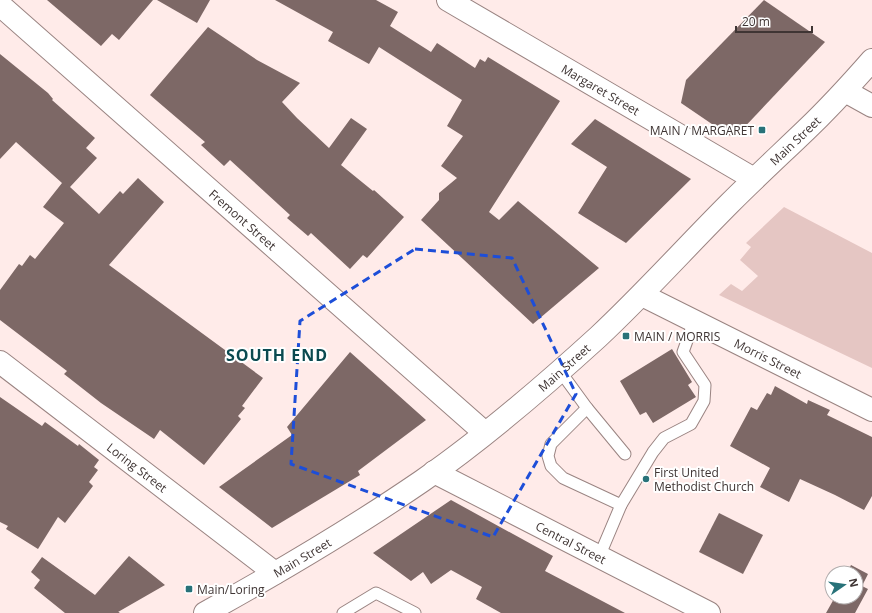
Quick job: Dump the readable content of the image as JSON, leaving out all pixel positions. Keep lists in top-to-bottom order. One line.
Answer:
{"streets":{"main road":["Margaret Street","Main Street","Fremont Street","Morris Street","Loring Street","Central Street"]},"crossings":[["Margaret Street","Main Street"],["Main Street","Fremont Street"],["Main Street","Morris Street"],["Main Street","Loring Street"],["Main Street","Central Street"]],"districts":["SOUTH END"],"places":{"transit":["MAIN / MARGARET","MAIN / MORRIS","Main/Loring"],"other":["First United Methodist Church"]},"scale_bar":"20 m","north":"right"}
